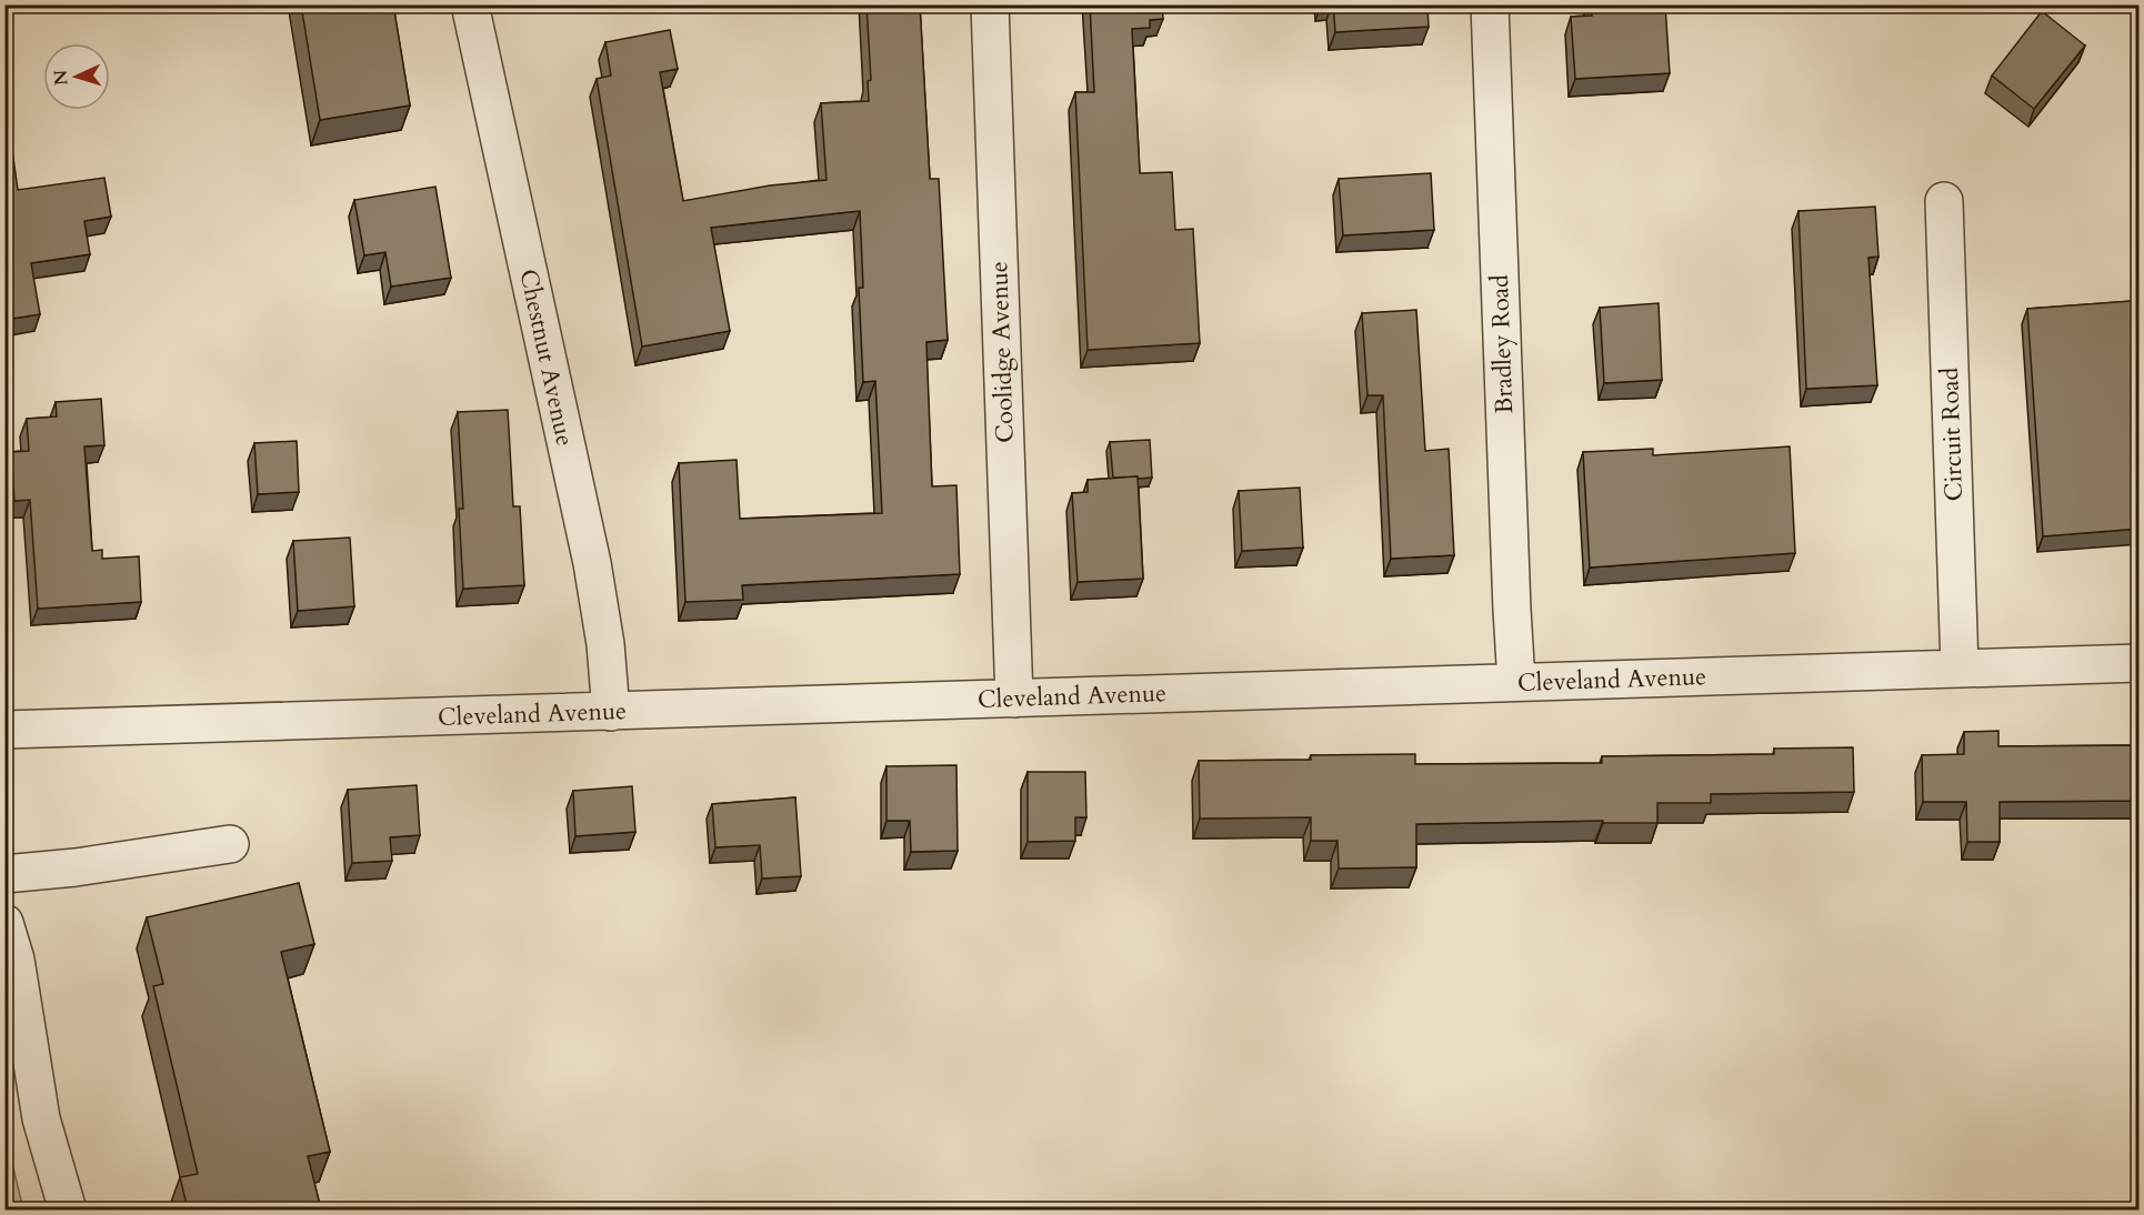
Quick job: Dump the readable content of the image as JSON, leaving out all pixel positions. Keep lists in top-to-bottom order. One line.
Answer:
{"streets":{"street":["Bradley Road","Coolidge Avenue","Chestnut Avenue","Circuit Road","Cleveland Avenue"]},"crossings":[["Bradley Road","Cleveland Avenue"],["Coolidge Avenue","Cleveland Avenue"],["Chestnut Avenue","Cleveland Avenue"],["Circuit Road","Cleveland Avenue"]],"north":"left"}
